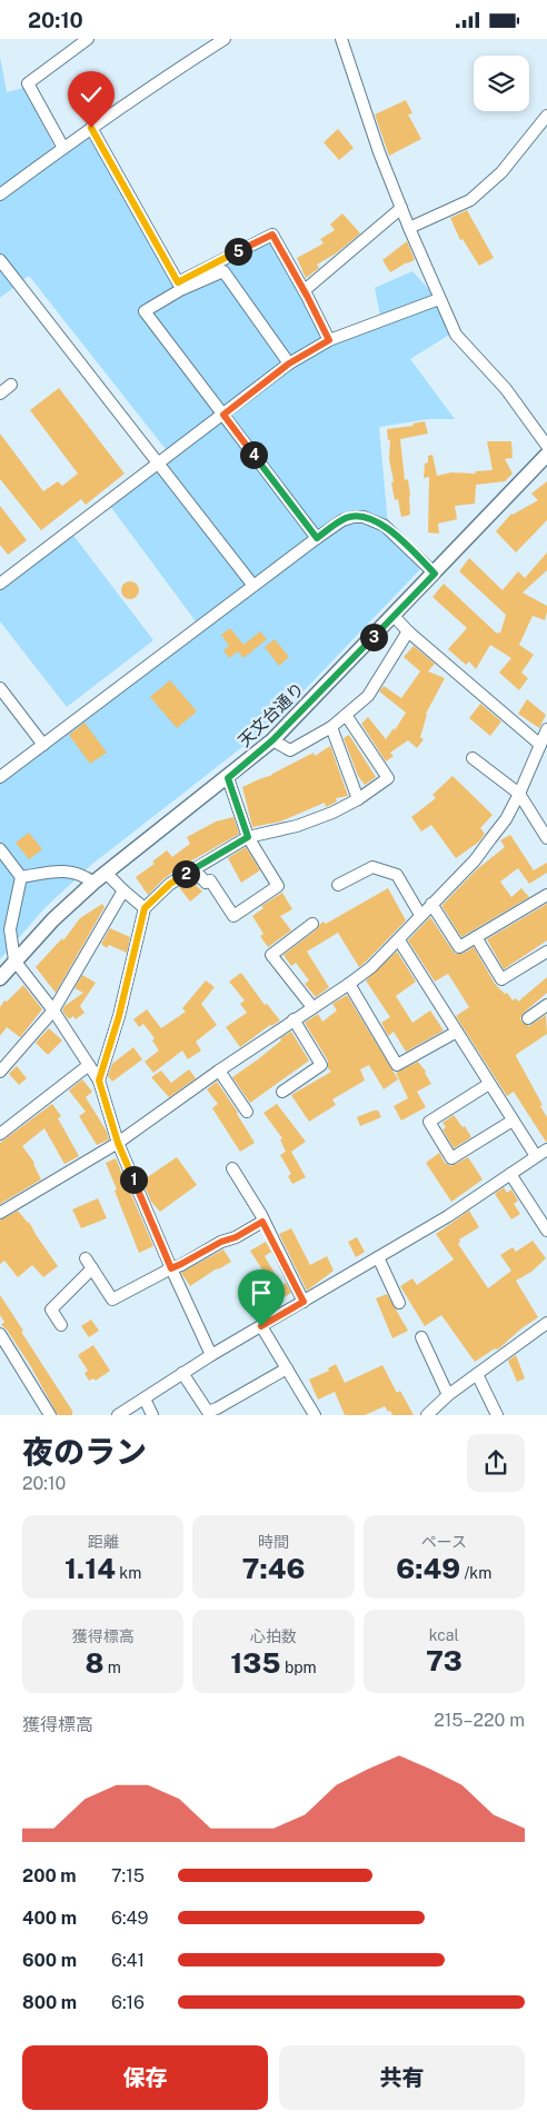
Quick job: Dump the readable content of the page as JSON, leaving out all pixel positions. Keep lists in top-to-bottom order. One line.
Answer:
{"streets":{"main road":["天文台通り"]},"page":{"status":"20:10","pins":["5","4","3","2","1"],"heading":["夜のラン","20:10"],"stats":[["距離","1.14 km"],["時間","7:46"],["ペース","6:49 /km"],["獲得標高","8 m"],["心拍数","135 bpm"],["kcal","73"]],"chart":["獲得標高","215–220 m"],"list":[{"name":"200 m","note":"7:15"},{"name":"400 m","note":"6:49"},{"name":"600 m","note":"6:41"},{"name":"800 m","note":"6:16"}],"buttons":["保存","共有"]}}
